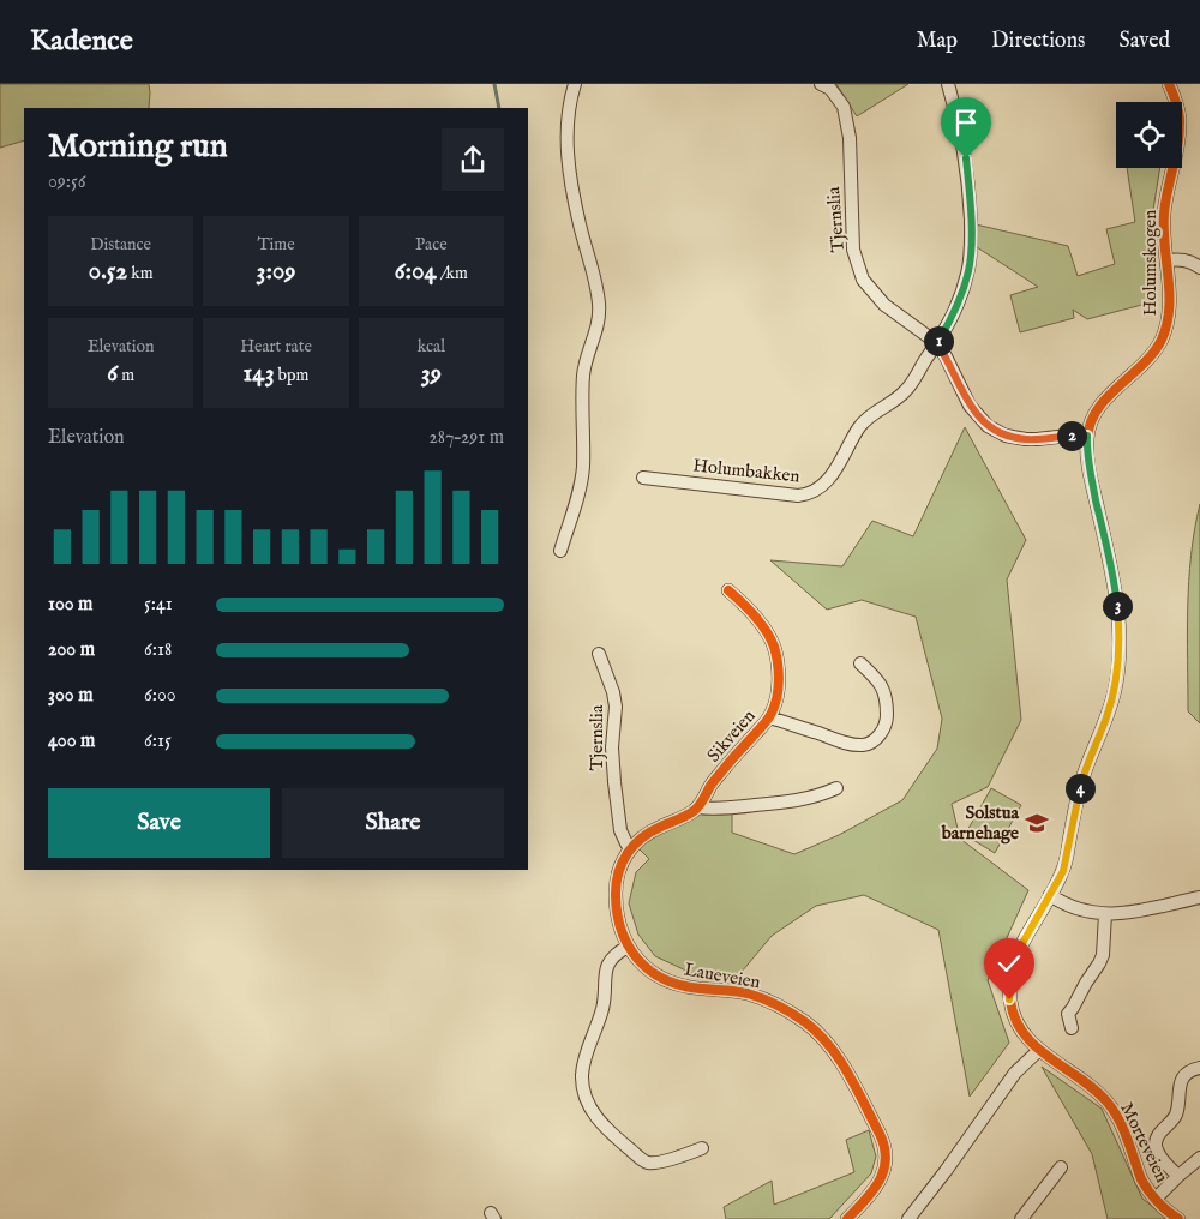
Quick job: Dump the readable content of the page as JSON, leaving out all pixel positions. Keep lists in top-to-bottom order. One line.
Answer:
{"streets":{"street":["Tjernslia","Holumskogen","Holumbakken","Sikveien","Laueveien","Morteveien"]},"crossings":[["Tjernslia","Holumskogen"],["Tjernslia","Holumbakken"],["Tjernslia","Laueveien"],["Holumskogen","Morteveien"],["Sikveien","Laueveien"]],"places":{"school or university":["Solstua barnehage"]},"page":{"header":"Kadence","nav":["Map","Directions","Saved"],"heading":["Morning run","09:56"],"stats":[["Distance","0.52 km"],["Time","3:09"],["Pace","6:04 /km"],["Elevation","6 m"],["Heart rate","143 bpm"],["kcal","39"]],"pins":["1","2","3","4"],"chart":["Elevation","287–291 m"],"list":[{"name":"100 m","note":"5:41"},{"name":"200 m","note":"6:18"},{"name":"300 m","note":"6:00"},{"name":"400 m","note":"6:15"}],"buttons":["Save","Share"]}}
